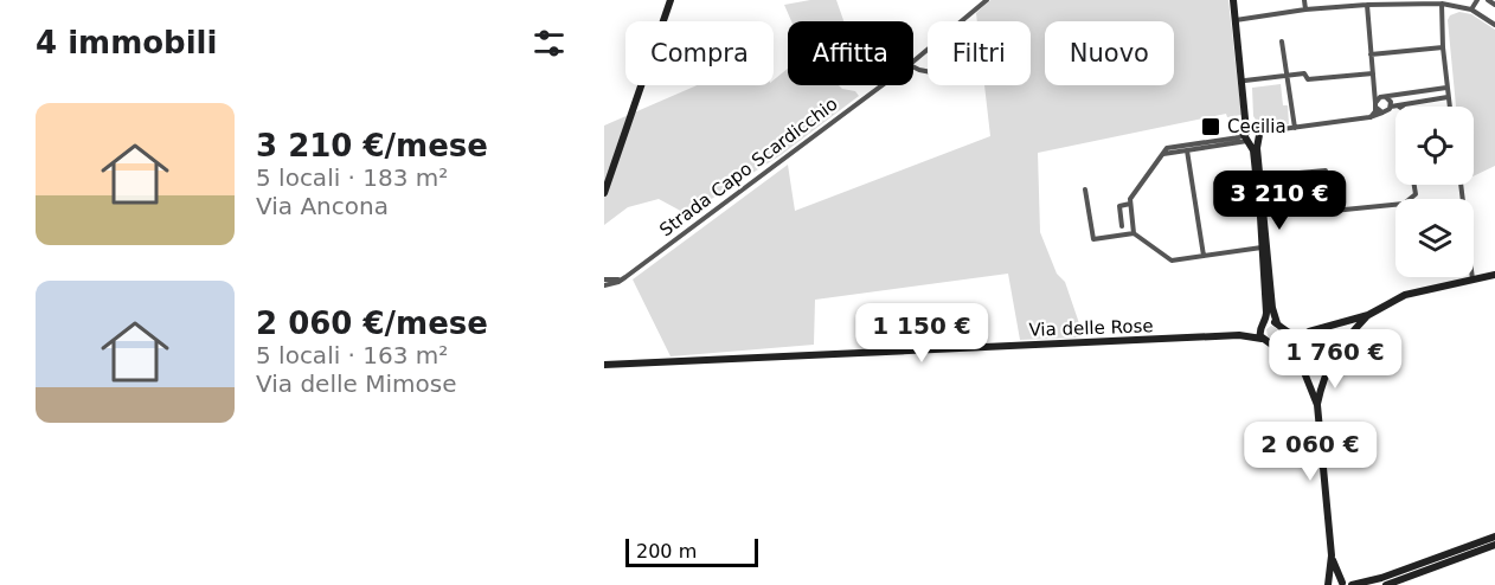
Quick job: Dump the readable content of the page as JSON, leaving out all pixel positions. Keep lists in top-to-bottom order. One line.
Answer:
{"streets":{"street":["Strada Capo Scardicchio","Via delle Rose"]},"places":{"transit":["Cecilia"]},"scale_bar":"200 m","page":{"heading":"4 immobili","chip":["Compra","Affitta","Filtri","Nuovo"],"list":[{"name":"3 210 €/mese","note":"5 locali · 183 m² · Via Ancona"},{"name":"2 060 €/mese","note":"5 locali · 163 m² · Via delle Mimose"}],"price":["3 210 €","1 150 €","1 760 €","2 060 €"],"scale":"200 m"}}
